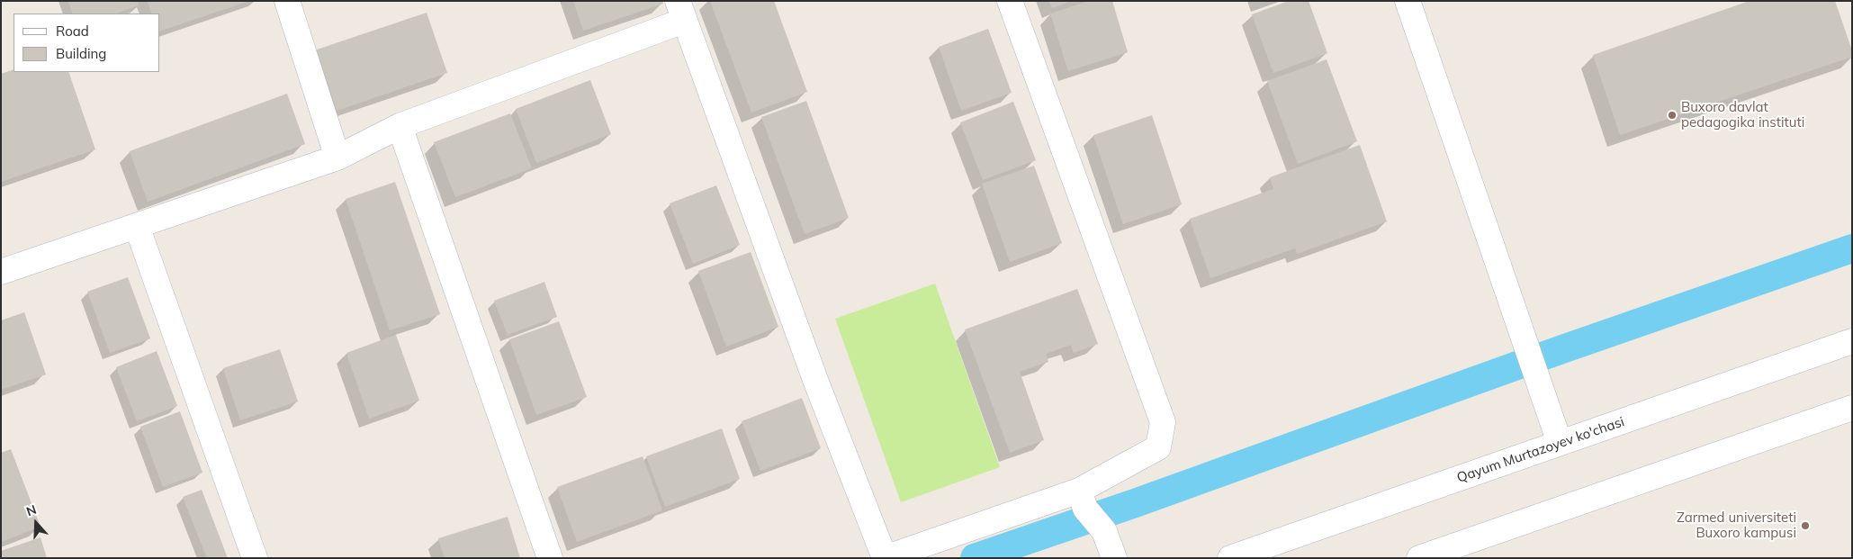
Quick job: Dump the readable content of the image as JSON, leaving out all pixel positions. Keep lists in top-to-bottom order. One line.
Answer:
{"streets":{"street":["Qayum Murtazoyev ko'chasi"]},"places":["Buxoro davlat pedagogika instituti","Zarmed universiteti Buxoro kampusi"],"legend":["Road","Building"],"north":"top"}
